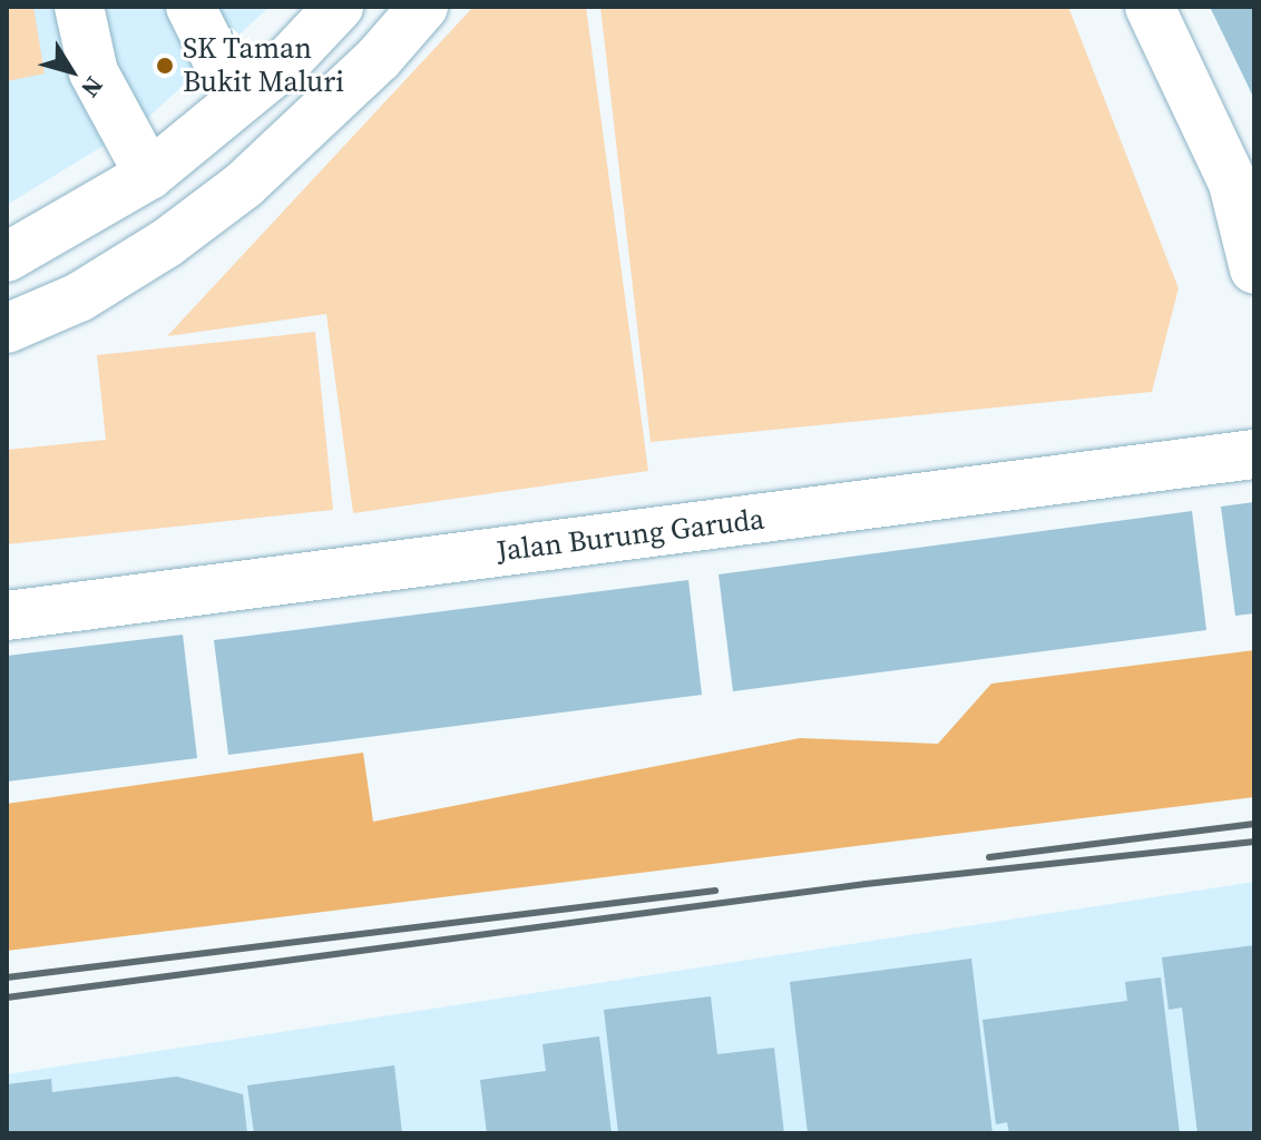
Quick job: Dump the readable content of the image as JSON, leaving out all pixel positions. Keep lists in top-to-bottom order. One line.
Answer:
{"streets":{"street":["Jalan Burung Garuda"]},"places":["SK Taman Bukit Maluri"],"north":"bottom right"}
